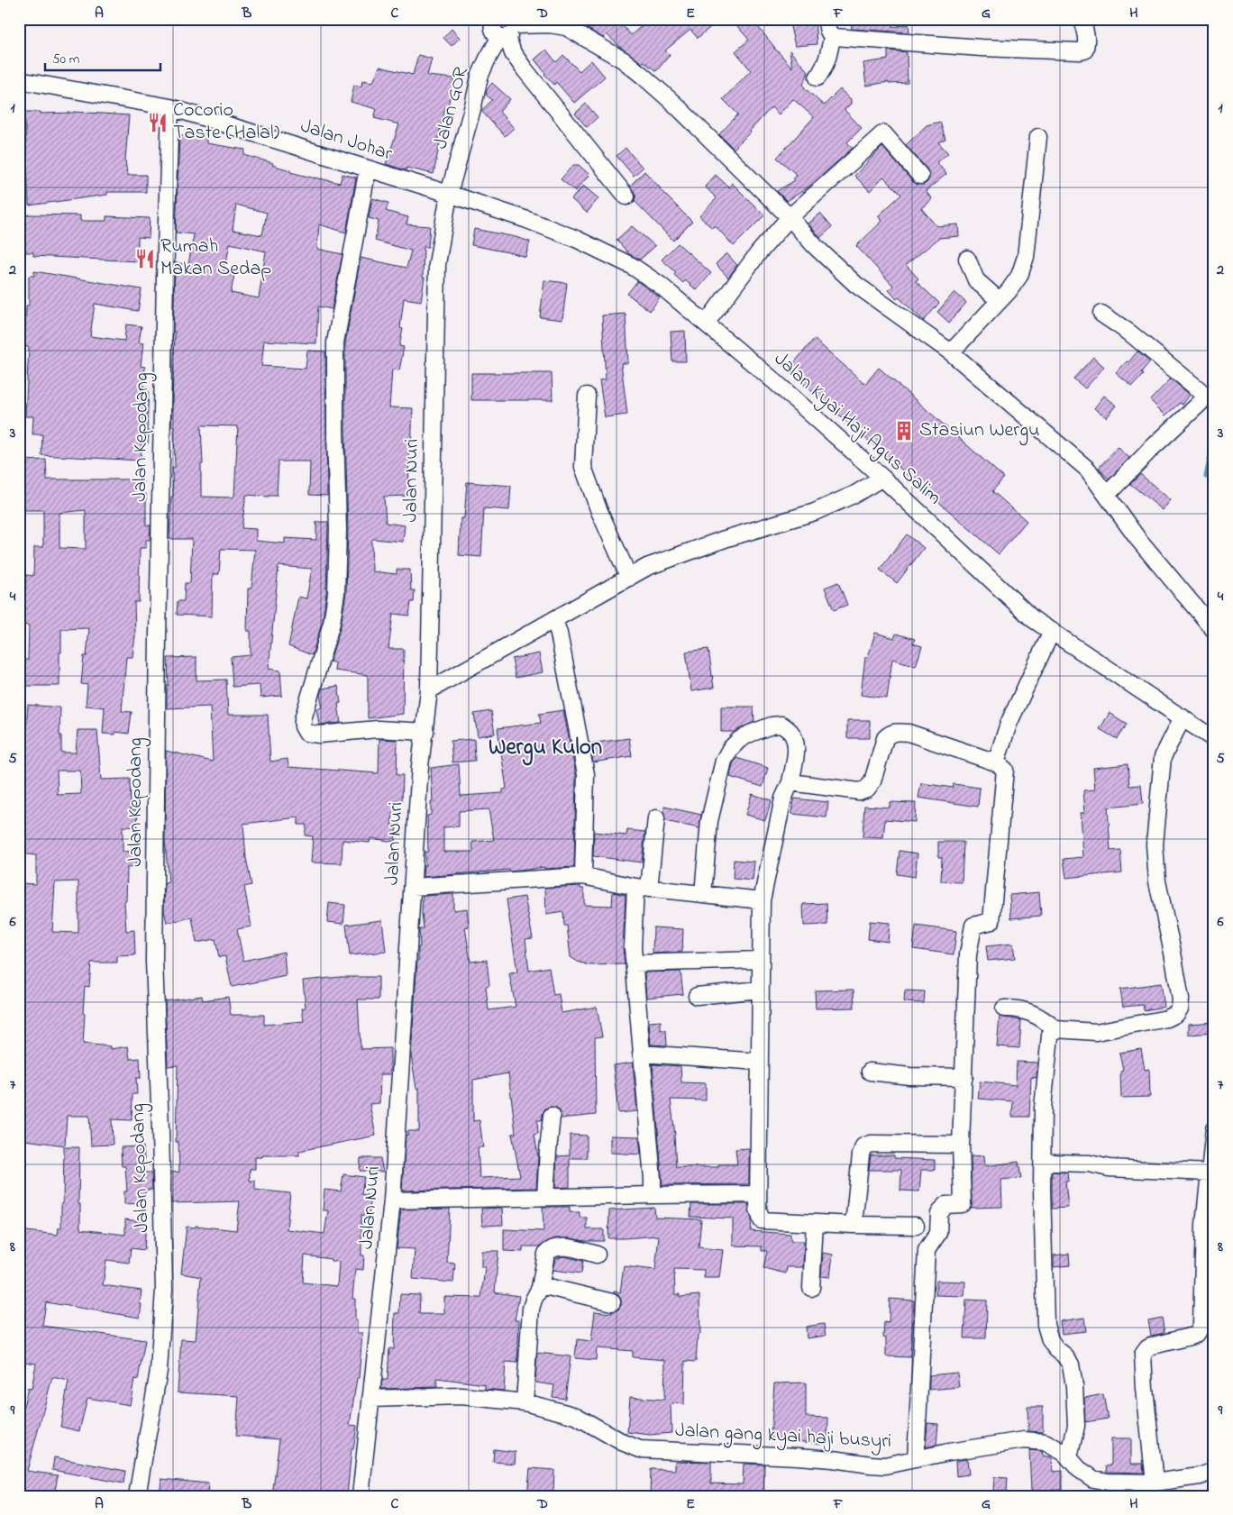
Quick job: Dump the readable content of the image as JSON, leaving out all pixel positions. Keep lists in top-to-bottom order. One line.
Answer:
{"streets":{"street":["Jalan GOR","Jalan Johar","Jalan Kyai Haji Agus Salim","Jalan Kepodang","Jalan Nuri","Jalan gang kyai haji busyri"]},"crossings":[["Jalan GOR","Jalan Johar"],["Jalan GOR","Jalan Kyai Haji Agus Salim"],["Jalan GOR","Jalan Nuri"],["Jalan Johar","Jalan Kyai Haji Agus Salim"],["Jalan Johar","Jalan Kepodang"],["Jalan Johar","Jalan Nuri"],["Jalan Kyai Haji Agus Salim","Jalan Nuri"],["Jalan Nuri","Jalan gang kyai haji busyri"]],"districts":["Wergu Kulon"],"places":{"restaurant":["Cocorio Taste (Halal)","Rumah Makan Sedap"],"building":["Stasiun Wergu"]},"scale_bar":"50 m","grid":{"columns":["A","B","C","D","E","F","G","H"],"rows":["1","2","3","4","5","6","7","8","9"]}}
